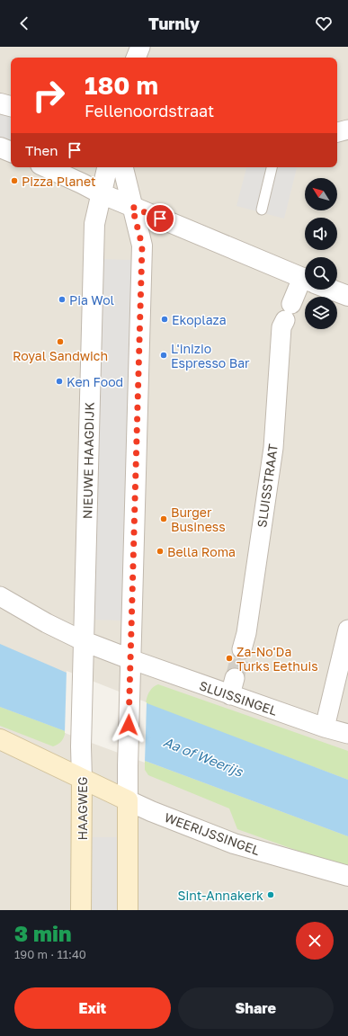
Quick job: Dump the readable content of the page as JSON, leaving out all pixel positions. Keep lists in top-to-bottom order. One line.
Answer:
{"streets":{"main road":["HAAGWEG","WEERIJSSINGEL"],"street":["NIEUWE HAAGDIJK","SLUISSTRAAT","SLUISSINGEL"]},"crossings":[["NIEUWE HAAGDIJK","HAAGWEG"],["HAAGWEG","WEERIJSSINGEL"]],"water":["Aa of Weerijs"],"places":["Pizza Planet","Pia Wol","Ekoplaza","Royal Sandwich","L'inizio Espresso Bar","Ken Food","Burger Business","Bella Roma","Za-No'Da Turks Eethuis","Sint-Annakerk"],"north":"top left","page":{"header":"Turnly","turn":["180 m","Fellenoordstraat"],"then":"Then","heading":["3 min","190 m · 11:40"],"buttons":["Exit","Share"]}}
